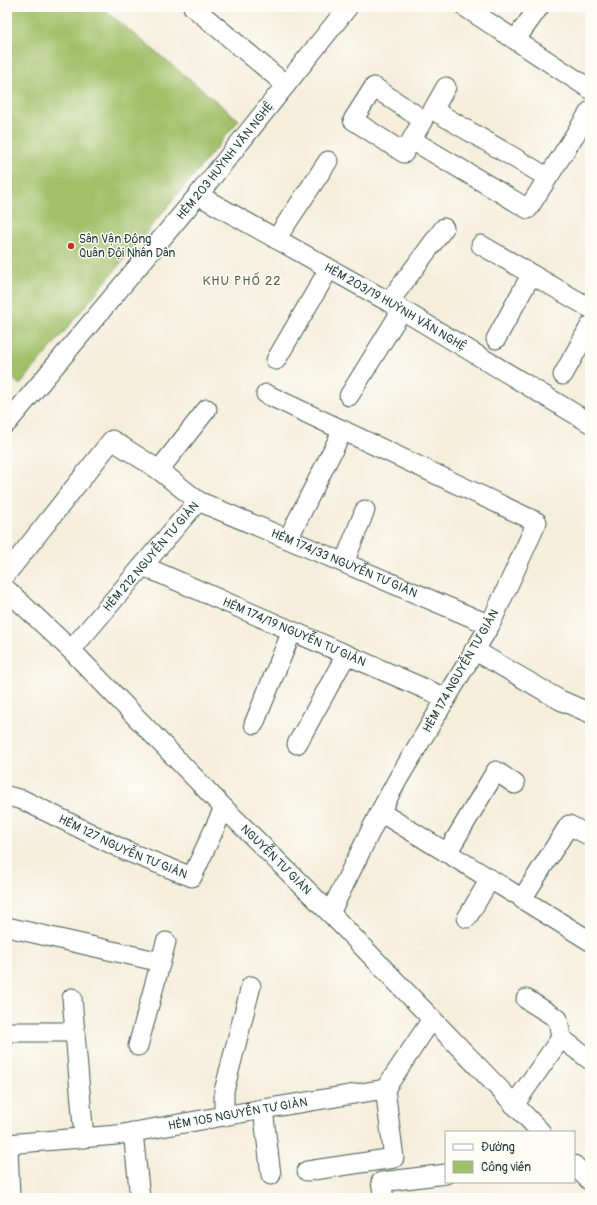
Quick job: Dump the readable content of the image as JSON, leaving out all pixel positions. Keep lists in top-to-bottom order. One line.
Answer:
{"streets":{"street":["HẺM 203 HUỲNH VĂN NGHỆ","HẺM 203/19 HUỲNH VĂN NGHỆ","HẺM 212 NGUYỄN TƯ GIẢN","HẺM 174/33 NGUYỄN TƯ GIẢN","HẺM 174/19 NGUYỄN TƯ GIẢN","HẺM 174 NGUYỄN TƯ GIẢN","HẺM 127 NGUYỄN TƯ GIẢN","NGUYỄN TƯ GIẢN","HẺM 105 NGUYỄN TƯ GIẢN"]},"crossings":[["HẺM 203 HUỲNH VĂN NGHỆ","HẺM 203/19 HUỲNH VĂN NGHỆ"],["HẺM 212 NGUYỄN TƯ GIẢN","HẺM 174/33 NGUYỄN TƯ GIẢN"],["HẺM 212 NGUYỄN TƯ GIẢN","HẺM 174/19 NGUYỄN TƯ GIẢN"],["HẺM 212 NGUYỄN TƯ GIẢN","NGUYỄN TƯ GIẢN"],["HẺM 174/33 NGUYỄN TƯ GIẢN","HẺM 174 NGUYỄN TƯ GIẢN"],["HẺM 174/19 NGUYỄN TƯ GIẢN","HẺM 174 NGUYỄN TƯ GIẢN"],["HẺM 174 NGUYỄN TƯ GIẢN","NGUYỄN TƯ GIẢN"],["HẺM 127 NGUYỄN TƯ GIẢN","NGUYỄN TƯ GIẢN"]],"districts":["KHU PHỐ 22"],"places":["Sân Vận Động Quân Đội Nhân Dân"],"legend":["Đường","Công viên"]}
